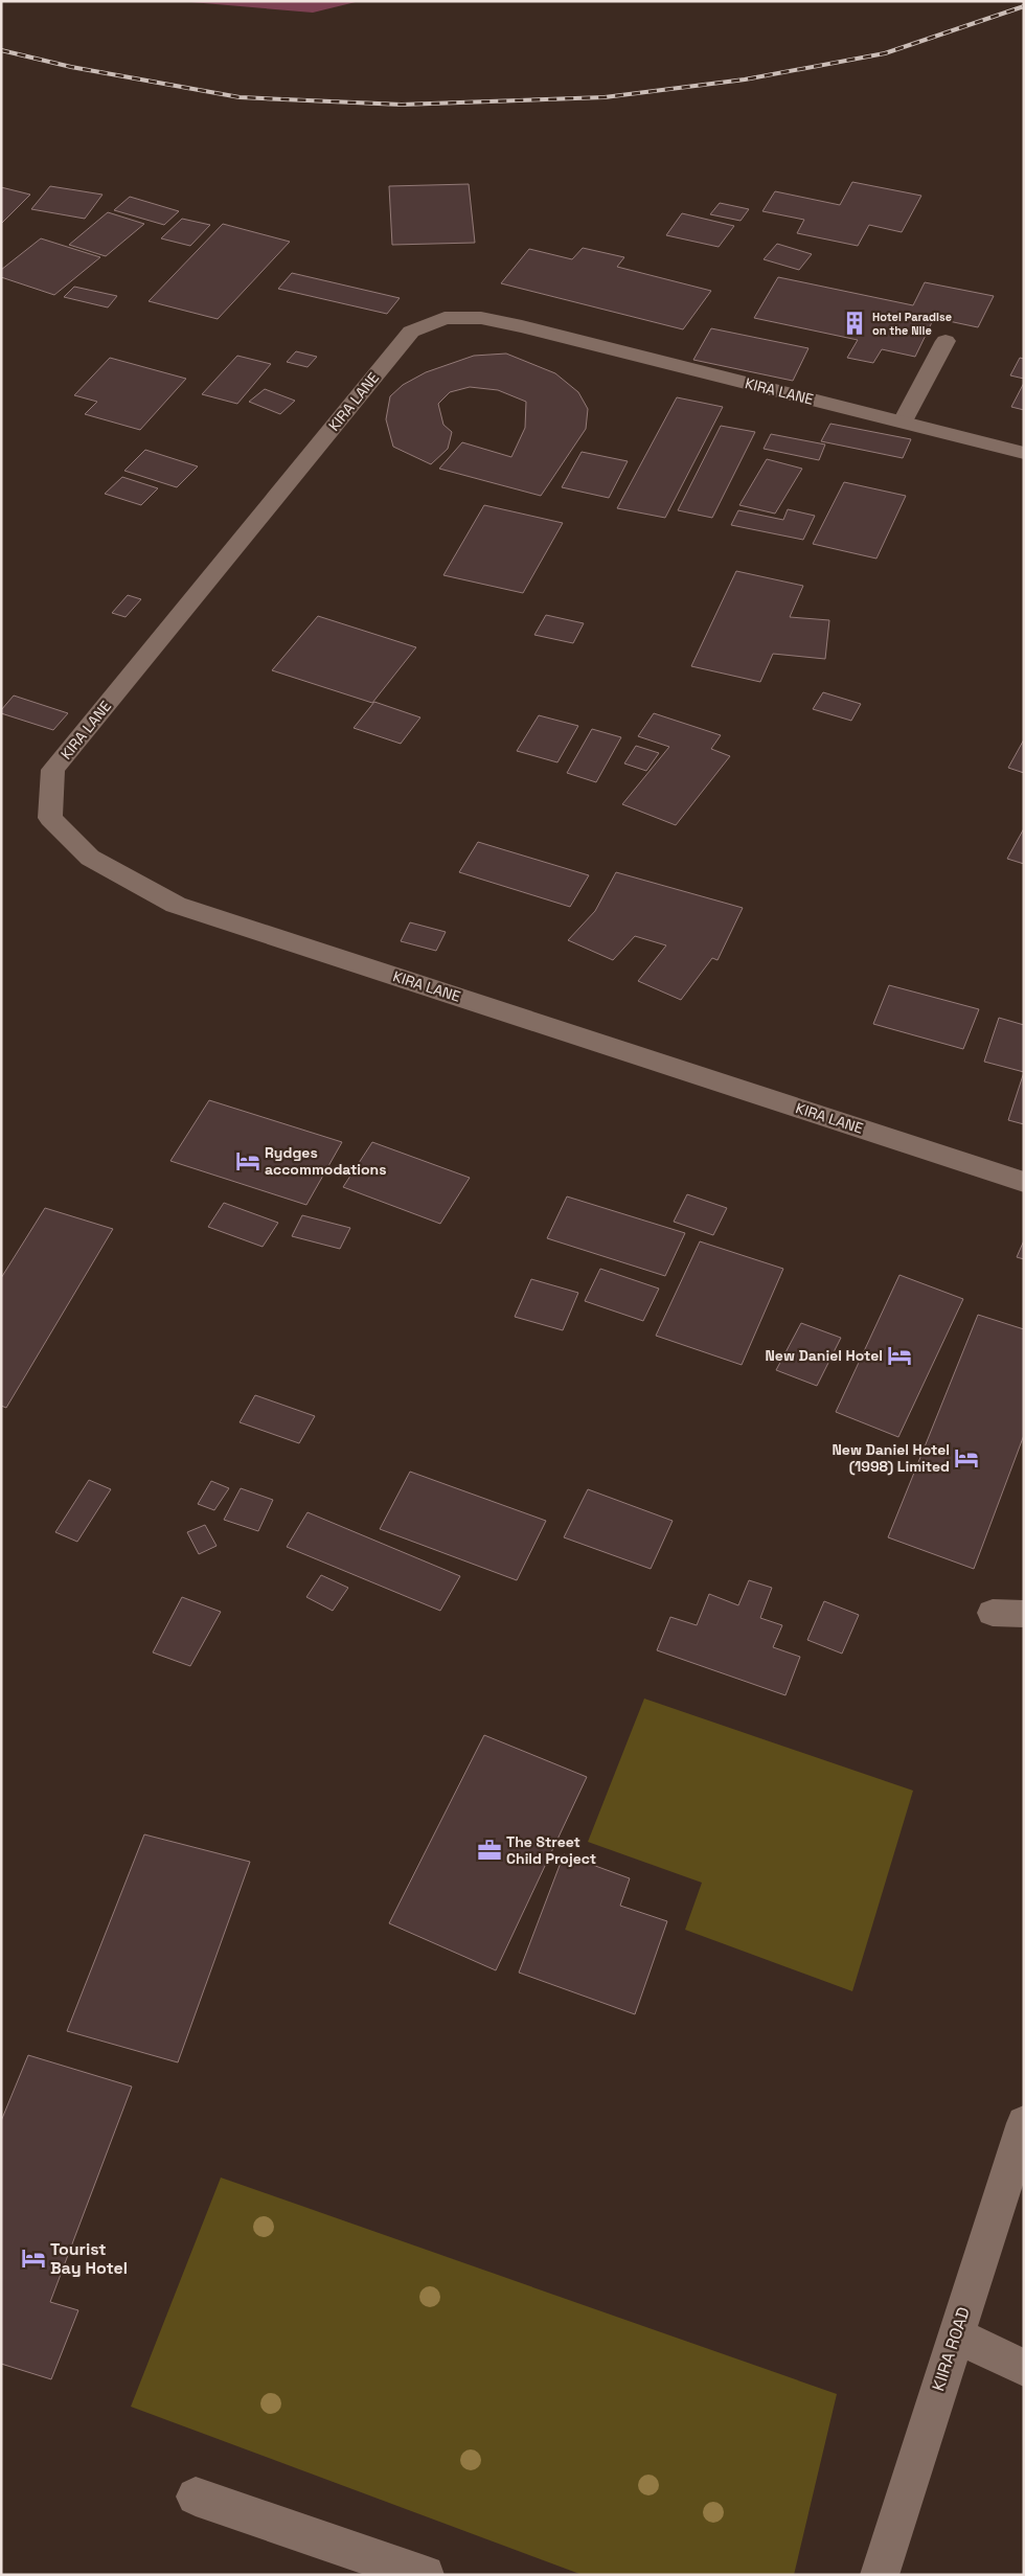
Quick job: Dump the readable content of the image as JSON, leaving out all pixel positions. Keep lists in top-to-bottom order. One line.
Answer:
{"streets":{"street":["KIRA LANE","KIIRA ROAD"]},"places":{"building":["Hotel Paradise on the Nile"],"hotel":["Rydges accommodations","New Daniel Hotel","New Daniel Hotel (1998) Limited","Tourist Bay Hotel"],"office":["The Street Child Project"]}}
